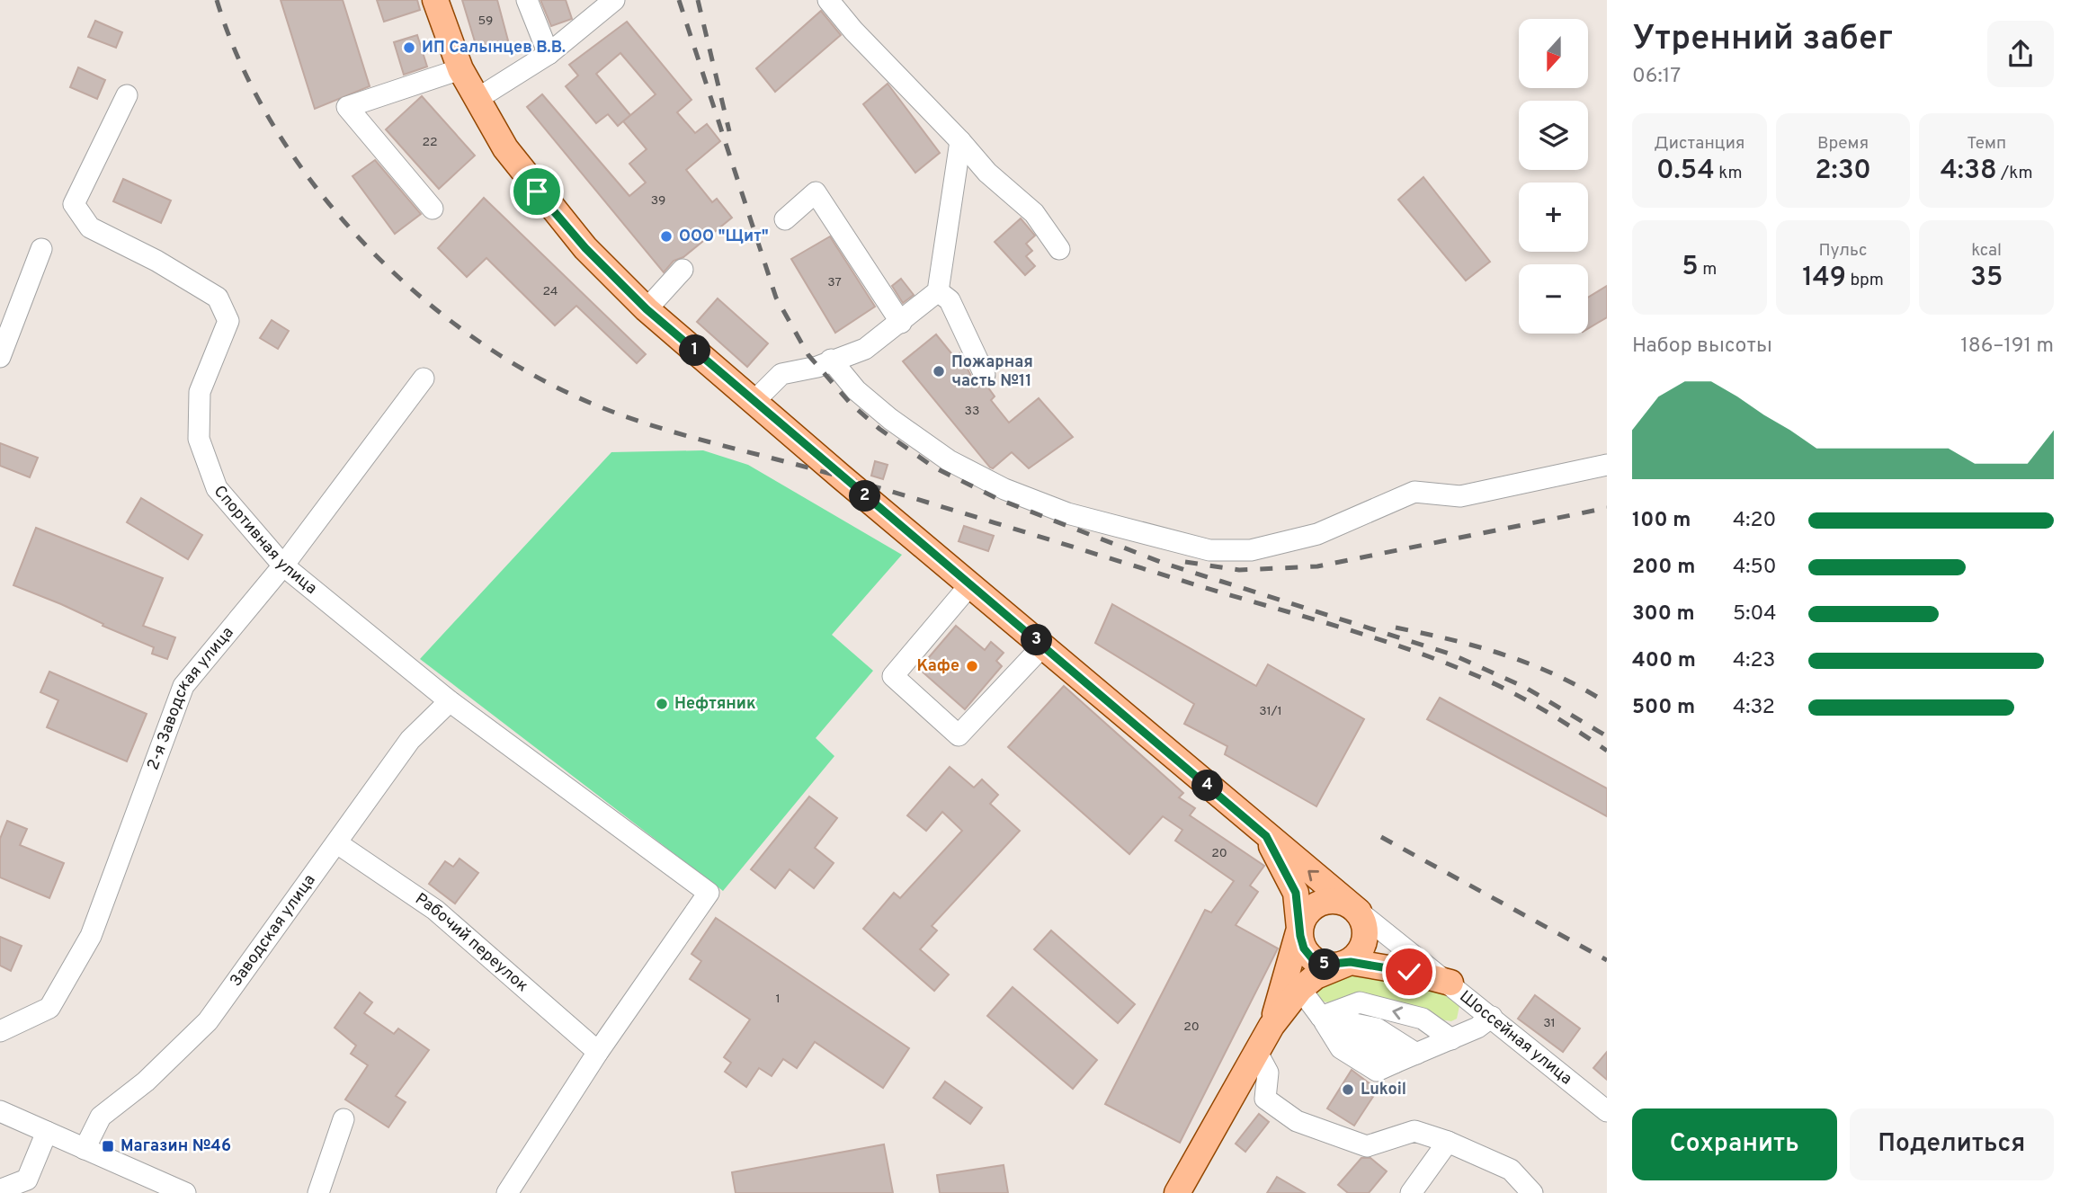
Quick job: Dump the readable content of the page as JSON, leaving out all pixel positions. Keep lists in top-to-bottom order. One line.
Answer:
{"streets":{"main road":["Шоссейная улица"],"street":["Спортивная улица","2-я Заводская улица","Заводская улица","Рабочий переулок"]},"crossings":[["Спортивная улица","2-я Заводская улица"],["Спортивная улица","Заводская улица"],["Спортивная улица","Рабочий переулок"],["Заводская улица","Рабочий переулок"]],"places":{"other":["ИП Салынцев В.В.","ООО \"Щит\"","Пожарная часть №11","Кафе","Нефтяник","Lukoil"],"transit":["Магазин №46"]},"house_numbers":["59","22","39","37","24","33","31/1","20","1","31","20"],"north":"bottom","page":{"heading":["Утренний забег","06:17"],"map_buttons":["+","−"],"stats":[["Дистанция","0.54 km"],["Время","2:30"],["Темп","4:38 /km"],["5 m"],["Пульс","149 bpm"],["kcal","35"]],"chart":["Набор высоты","186–191 m"],"pins":["1","2","3","4","5"],"list":[{"name":"100 m","note":"4:20"},{"name":"200 m","note":"4:50"},{"name":"300 m","note":"5:04"},{"name":"400 m","note":"4:23"},{"name":"500 m","note":"4:32"}],"buttons":["Сохранить","Поделиться"]}}
